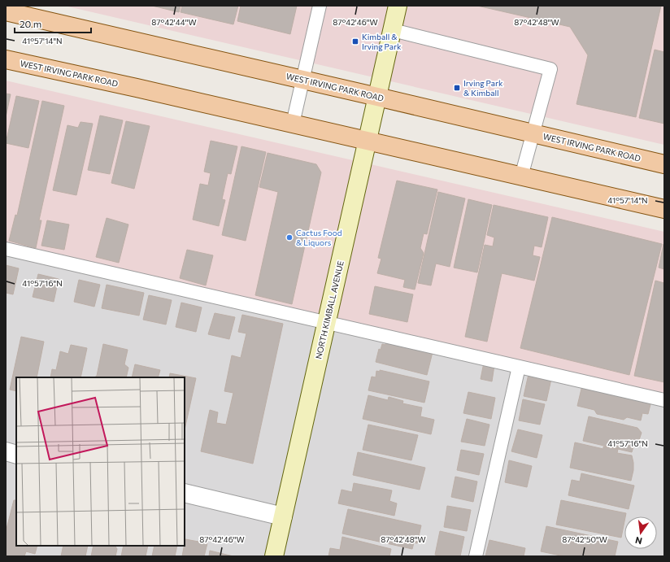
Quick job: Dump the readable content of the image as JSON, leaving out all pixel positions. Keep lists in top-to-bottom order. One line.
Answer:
{"streets":{"main road":["WEST IRVING PARK ROAD"],"street":["NORTH KIMBALL AVENUE"]},"crossings":[["WEST IRVING PARK ROAD","NORTH KIMBALL AVENUE"]],"places":{"transit":["Kimball & Irving Park","Irving Park & Kimball"],"other":["Cactus Food & Liquors"]},"scale_bar":"20 m","north":"bottom","coordinates":["87°42'44\"W","87°42'46\"W","87°42'48\"W","41°57'14\"N","41°57'16\"N","87°42'50\"W"]}
